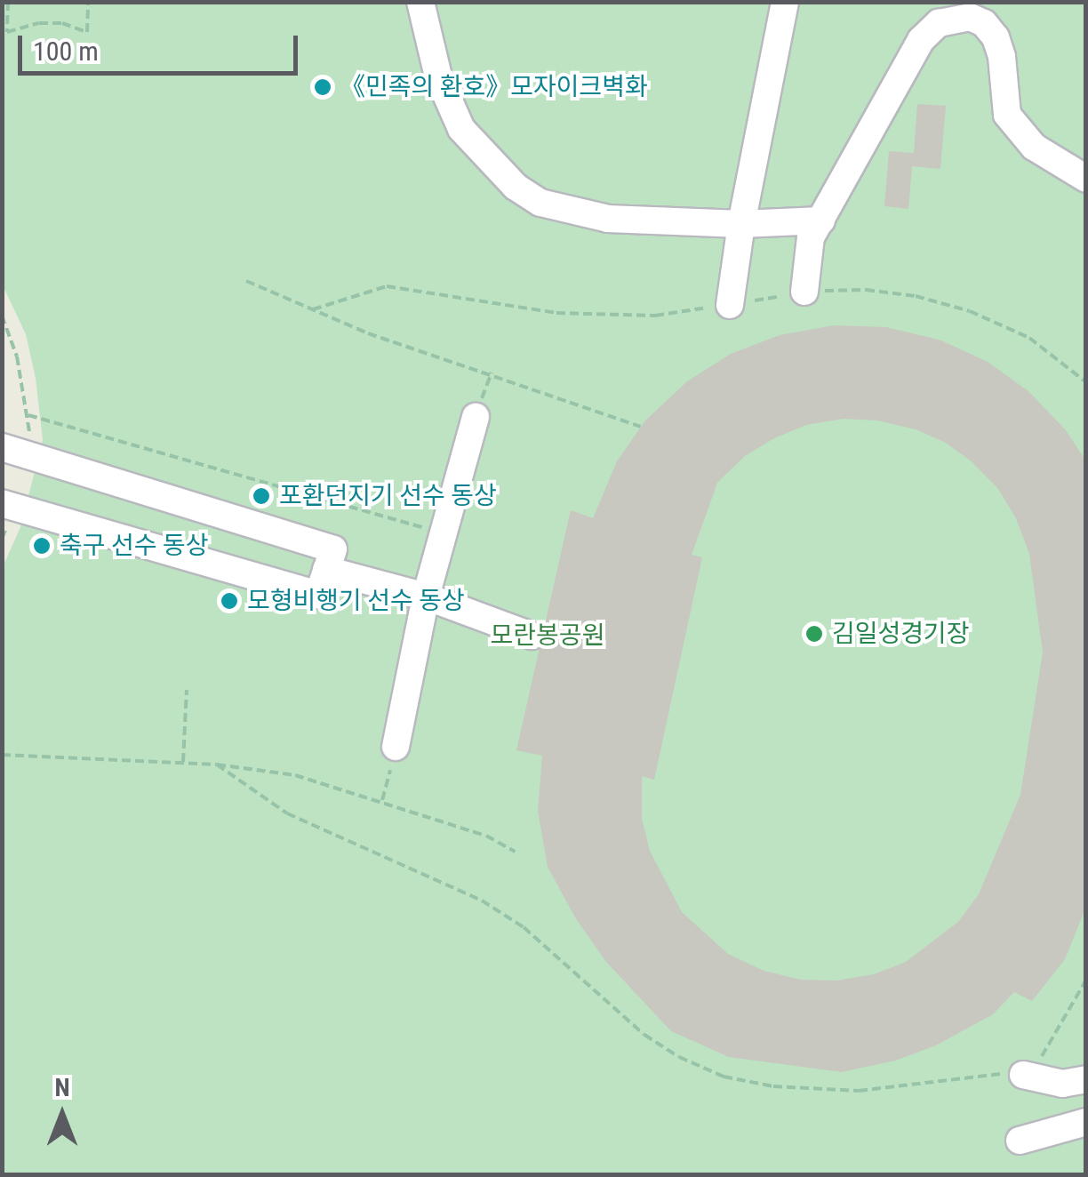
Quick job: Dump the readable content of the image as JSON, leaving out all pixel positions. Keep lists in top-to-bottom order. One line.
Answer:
{"parks":["모란봉공원"],"places":["《민족의 환호》모자이크벽화","포환던지기 선수 동상","축구 선수 동상","모형비행기 선수 동상","김일성경기장"],"scale_bar":"100 m","north":"top"}
